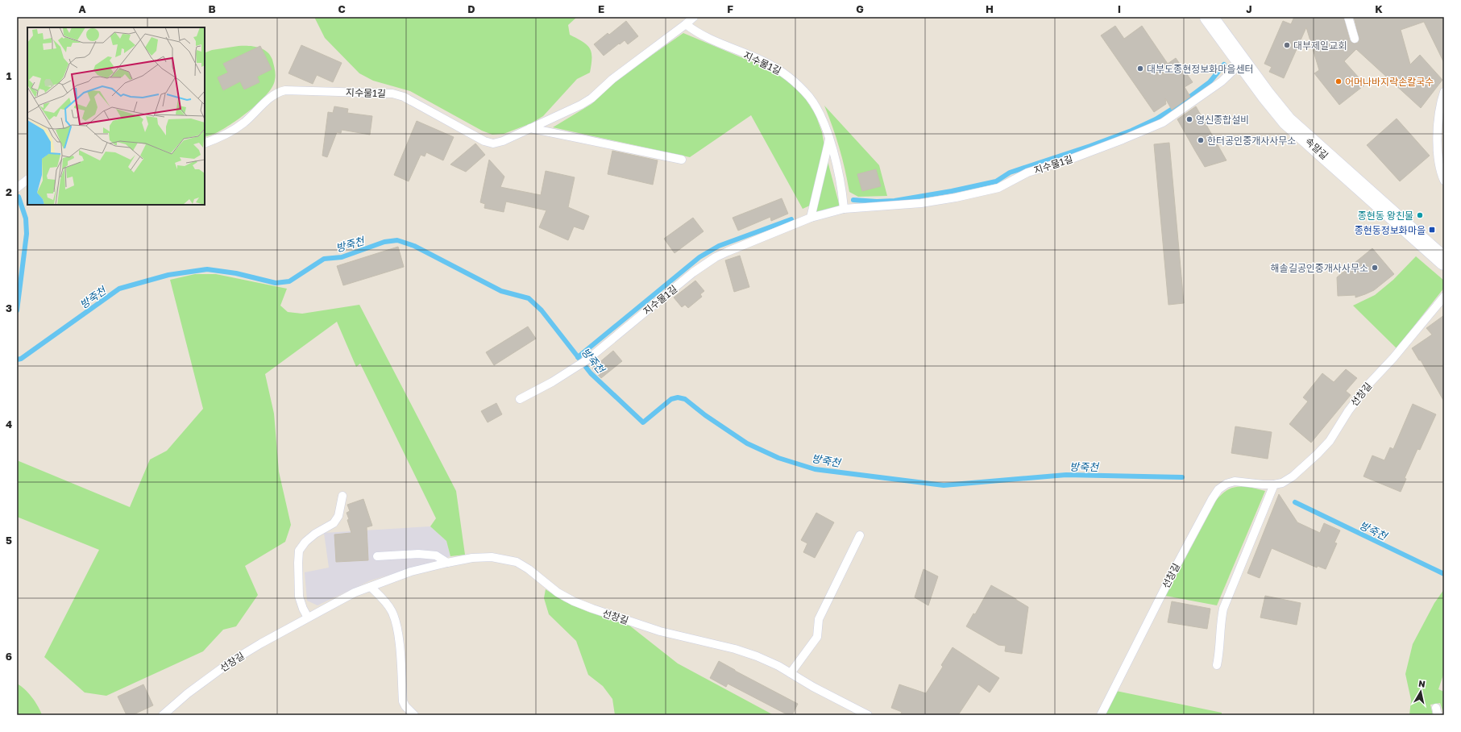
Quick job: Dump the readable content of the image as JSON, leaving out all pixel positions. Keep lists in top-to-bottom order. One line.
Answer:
{"streets":{"street":["속말길"],"lane":["지수물1길","선창길"]},"crossings":[["지수물1길","속말길"]],"water":["방죽천"],"places":{"other":["대부제일교회","대부도종현정보화마을센터","어머나바지락손칼국수","영신종합설비","한터공인중개사사무소","종현동 왕친물","해솔길공인중개사사무소"],"transit":["종현동정보화마을"]},"north":"top","grid":{"columns":["A","B","C","D","E","F","G","H","I","J","K"],"rows":["1","2","3","4","5","6"]}}
